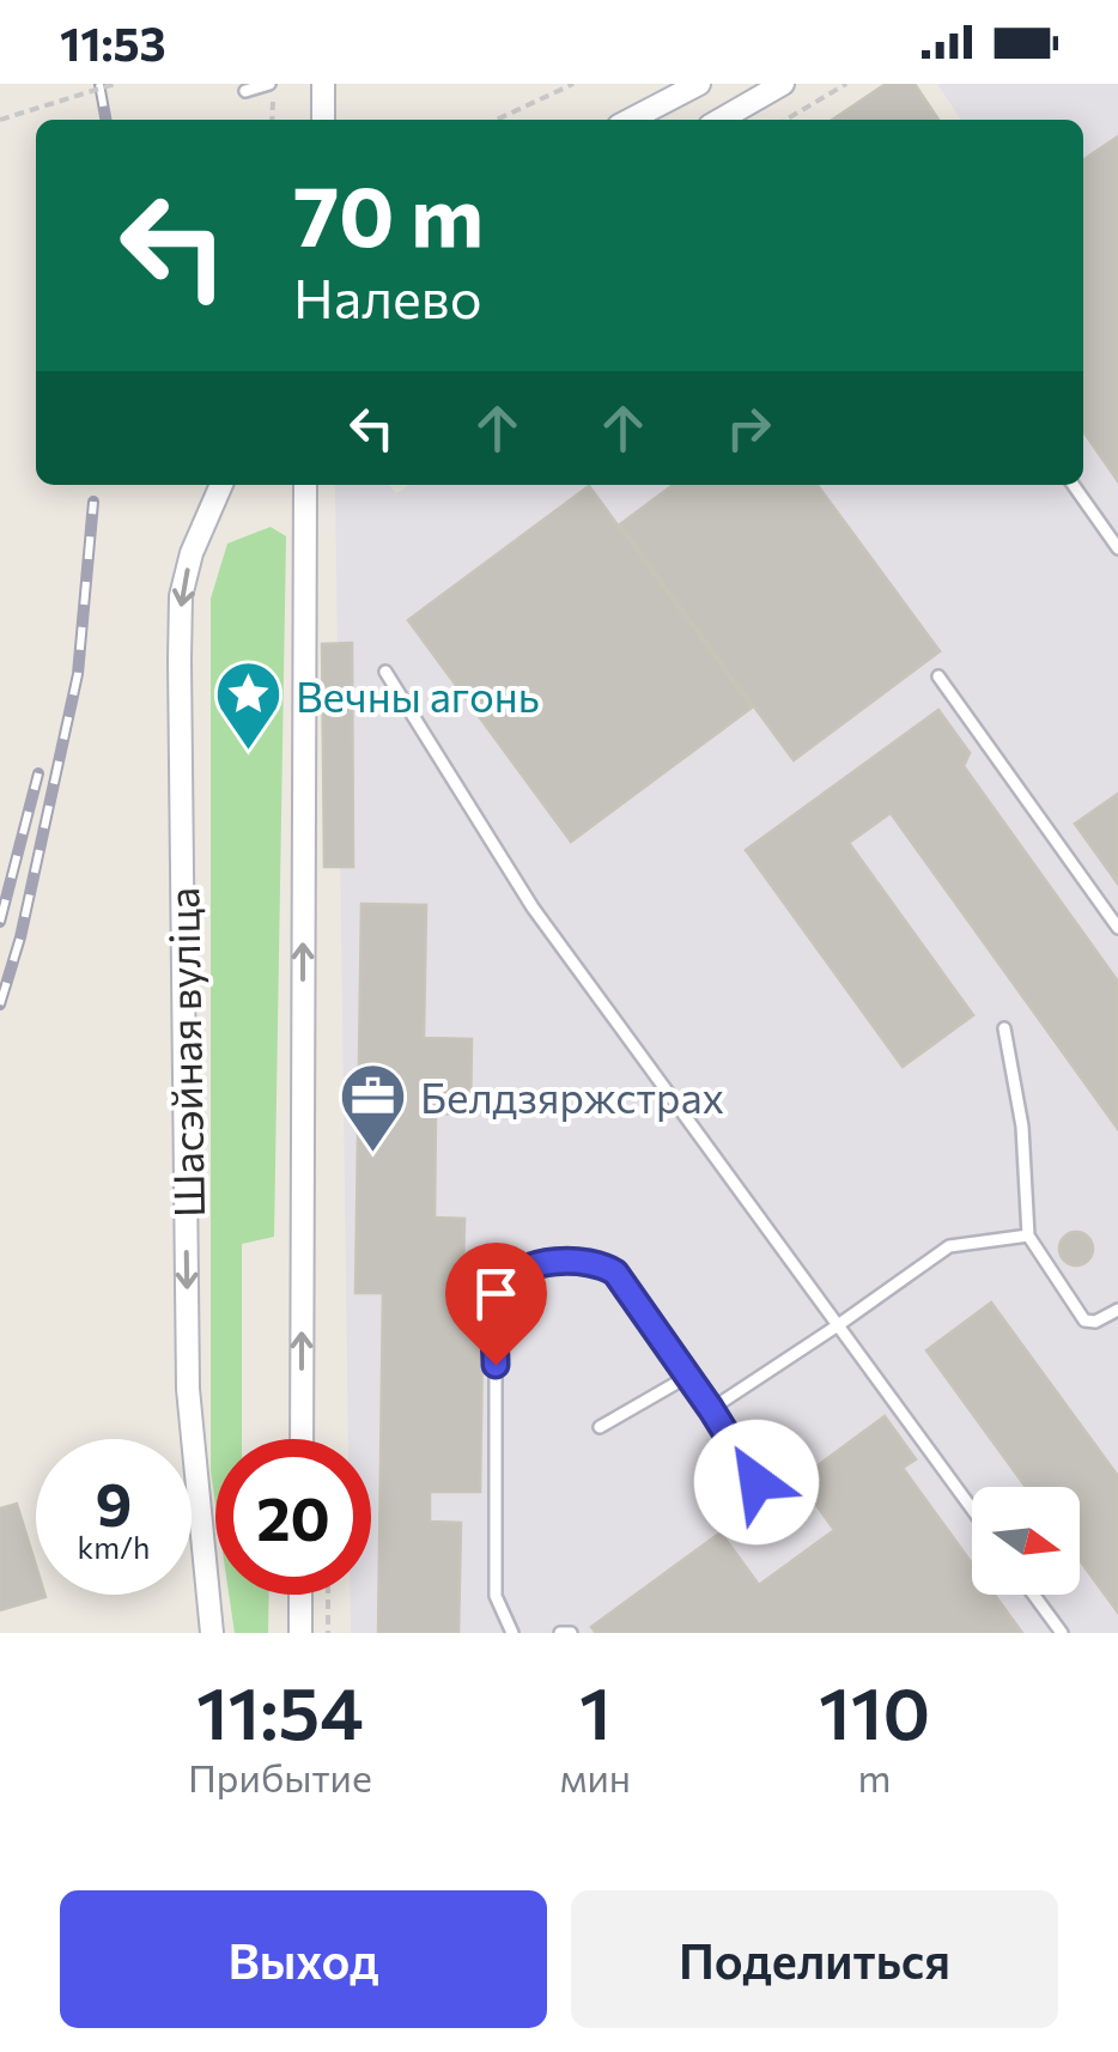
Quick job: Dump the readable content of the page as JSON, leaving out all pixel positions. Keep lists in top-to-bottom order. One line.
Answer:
{"streets":{"street":["Шасэйная вуліца"]},"places":{"place":["Вечны агонь"],"office":["Белдзяржстрах"]},"north":"right","page":{"status":"11:53","turn":["70 m","Налево"],"speed":"9 km/h","limit":"20","eta":["11:54","Прибытие","1","мин","110","m"],"buttons":["Выход","Поделиться"]}}
